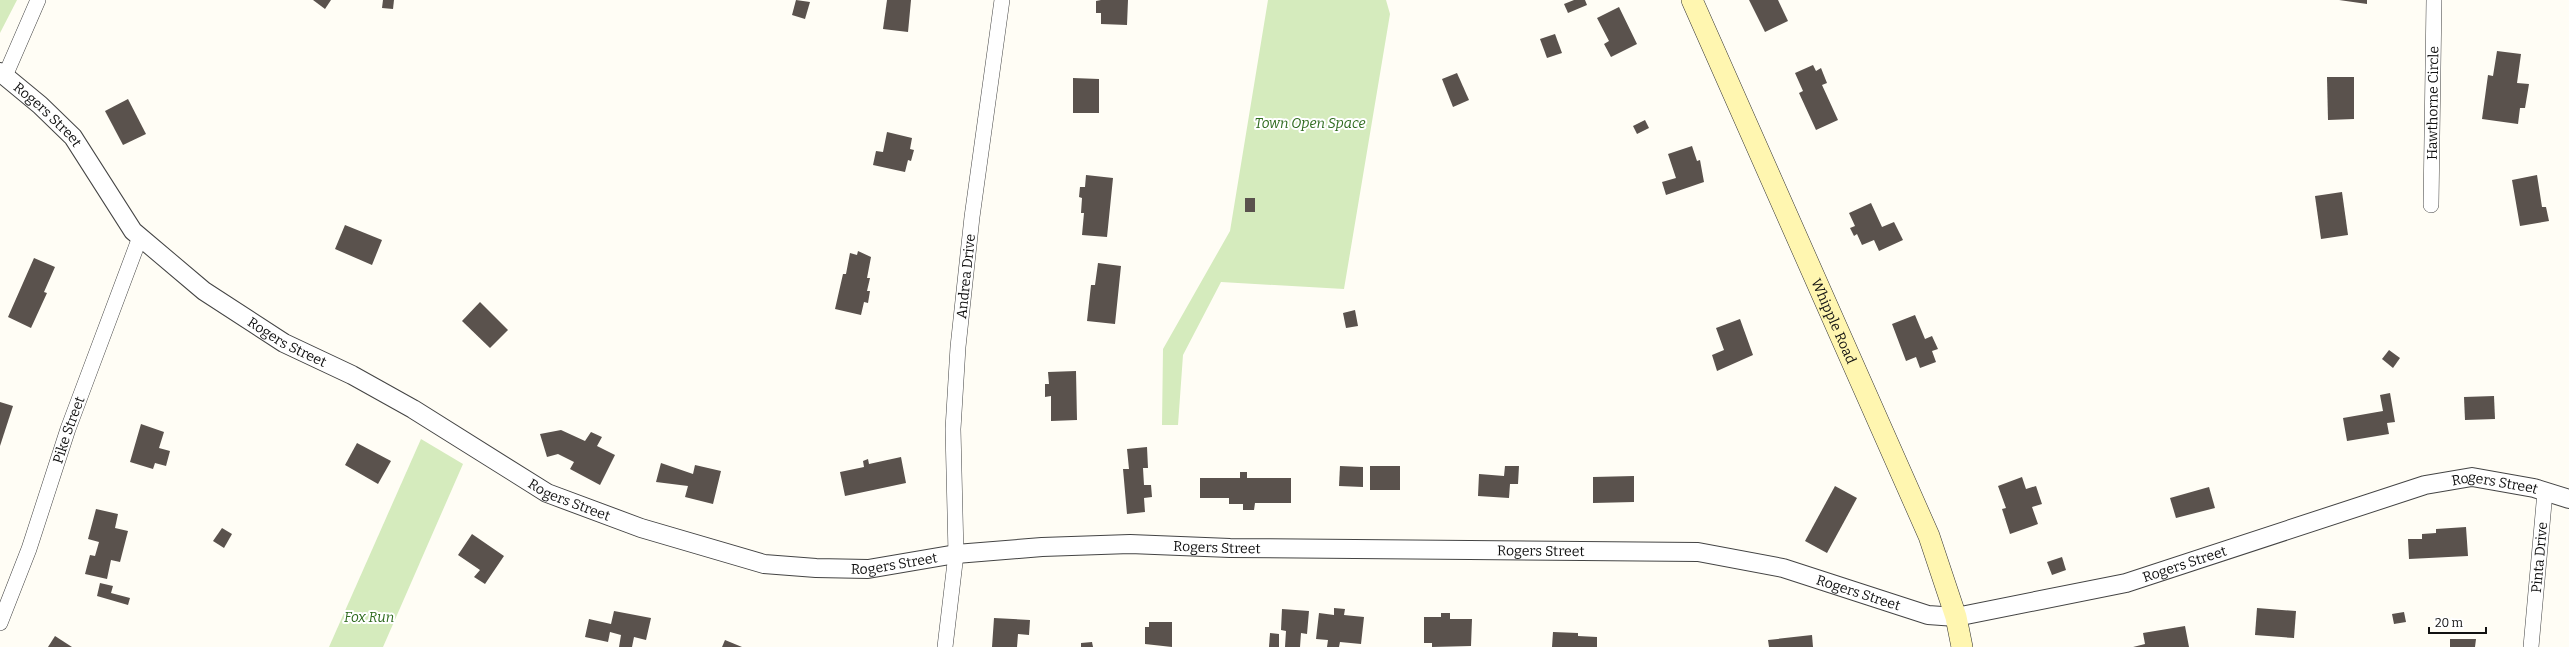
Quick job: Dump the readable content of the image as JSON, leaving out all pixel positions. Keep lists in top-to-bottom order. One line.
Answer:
{"streets":{"main road":["Whipple Road"],"street":["Hawthorne Circle","Rogers Street","Andrea Drive","Pike Street","Pinta Drive"]},"crossings":[["Rogers Street","Andrea Drive"],["Rogers Street","Whipple Road"],["Rogers Street","Pike Street"],["Rogers Street","Pinta Drive"]],"parks":["Town Open Space","Fox Run"],"scale_bar":"20 m"}
